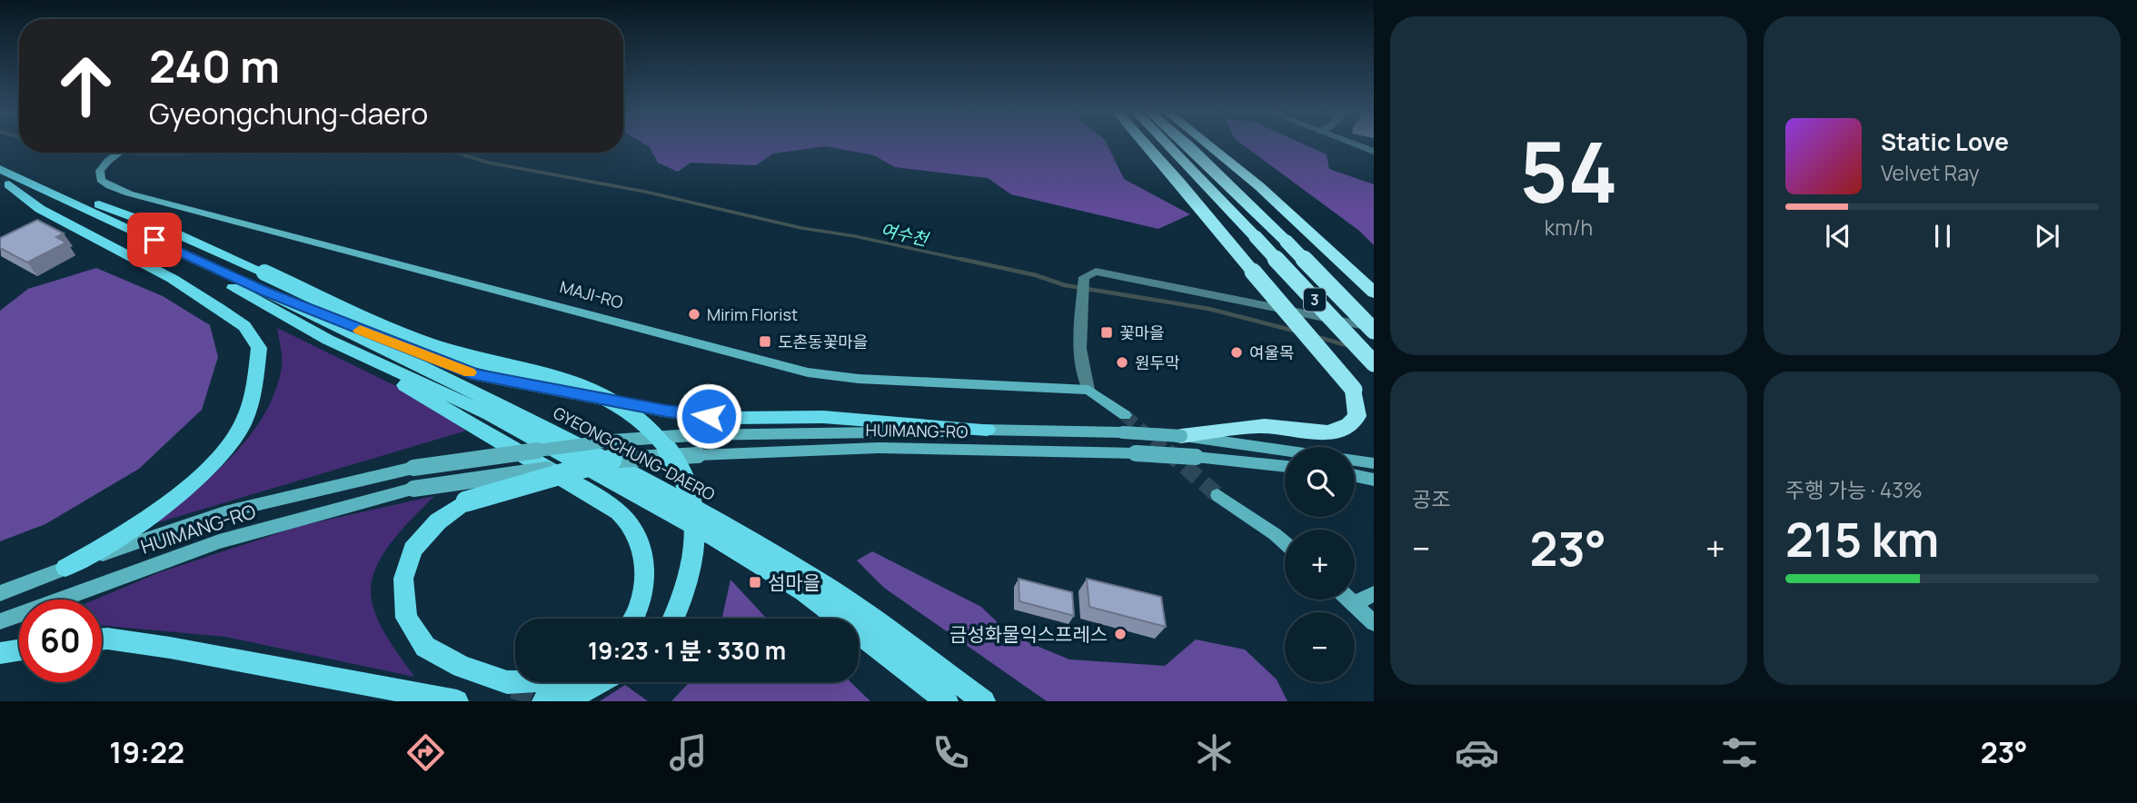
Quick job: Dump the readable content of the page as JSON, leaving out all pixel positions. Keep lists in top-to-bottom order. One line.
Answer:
{"streets":{"highway":["3"],"main road":["MAJI-RO","HUIMANG-RO","GYEONGCHUNG-DAERO"]},"water":["여수천"],"places":{"other":["Mirim Florist","여울목","원두막","금성화물익스프레스"],"transit":["꽃마을","도촌동꽃마을","섬마을"]},"page":{"tile":[["54","km/h"],"공조",["주행 가능 · 43%","215 km"]],"turn":["240 m","Gyeongchung-daero"],"song":["Static Love","Velvet Ray"],"map_buttons":["+","−"],"heat":["−","23°","+"],"limit":"60","trip":"19:23 · 1 분 · 330 m","tabs":["19:22","23°"]}}
